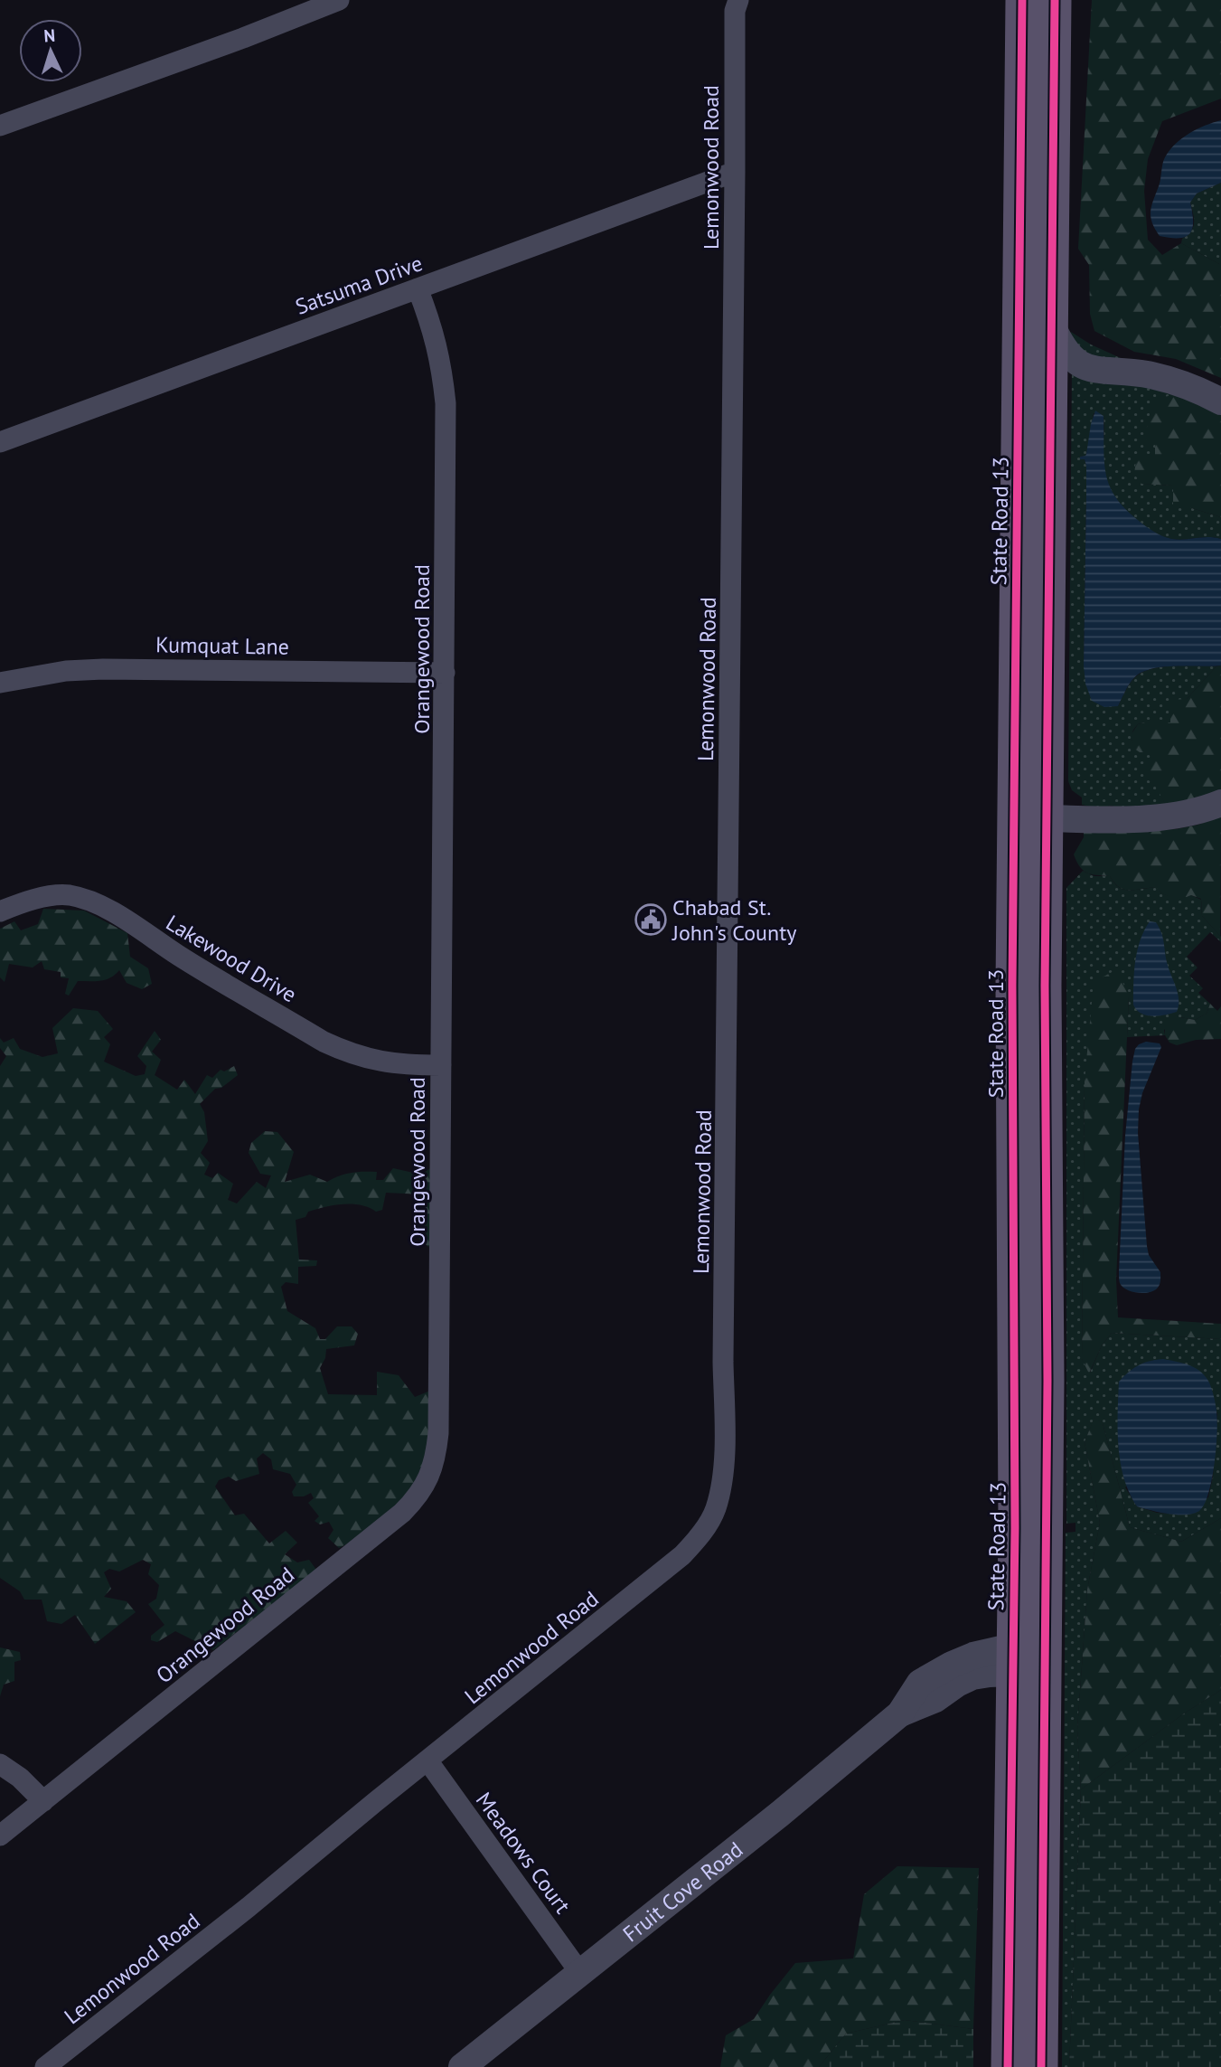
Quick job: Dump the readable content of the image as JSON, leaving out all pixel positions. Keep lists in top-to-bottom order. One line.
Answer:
{"streets":{"main road":["State Road 13"],"street":["Lemonwood Road","Satsuma Drive","Kumquat Lane","Orangewood Road","Lakewood Drive","Meadows Court","Fruit Cove Road"]},"crossings":[["Lemonwood Road","Satsuma Drive"],["Lemonwood Road","Meadows Court"],["Satsuma Drive","Orangewood Road"],["State Road 13","Fruit Cove Road"],["Kumquat Lane","Orangewood Road"],["Orangewood Road","Lakewood Drive"],["Meadows Court","Fruit Cove Road"]],"places":{"public building":["Chabad St. John's County"]},"north":"top"}
